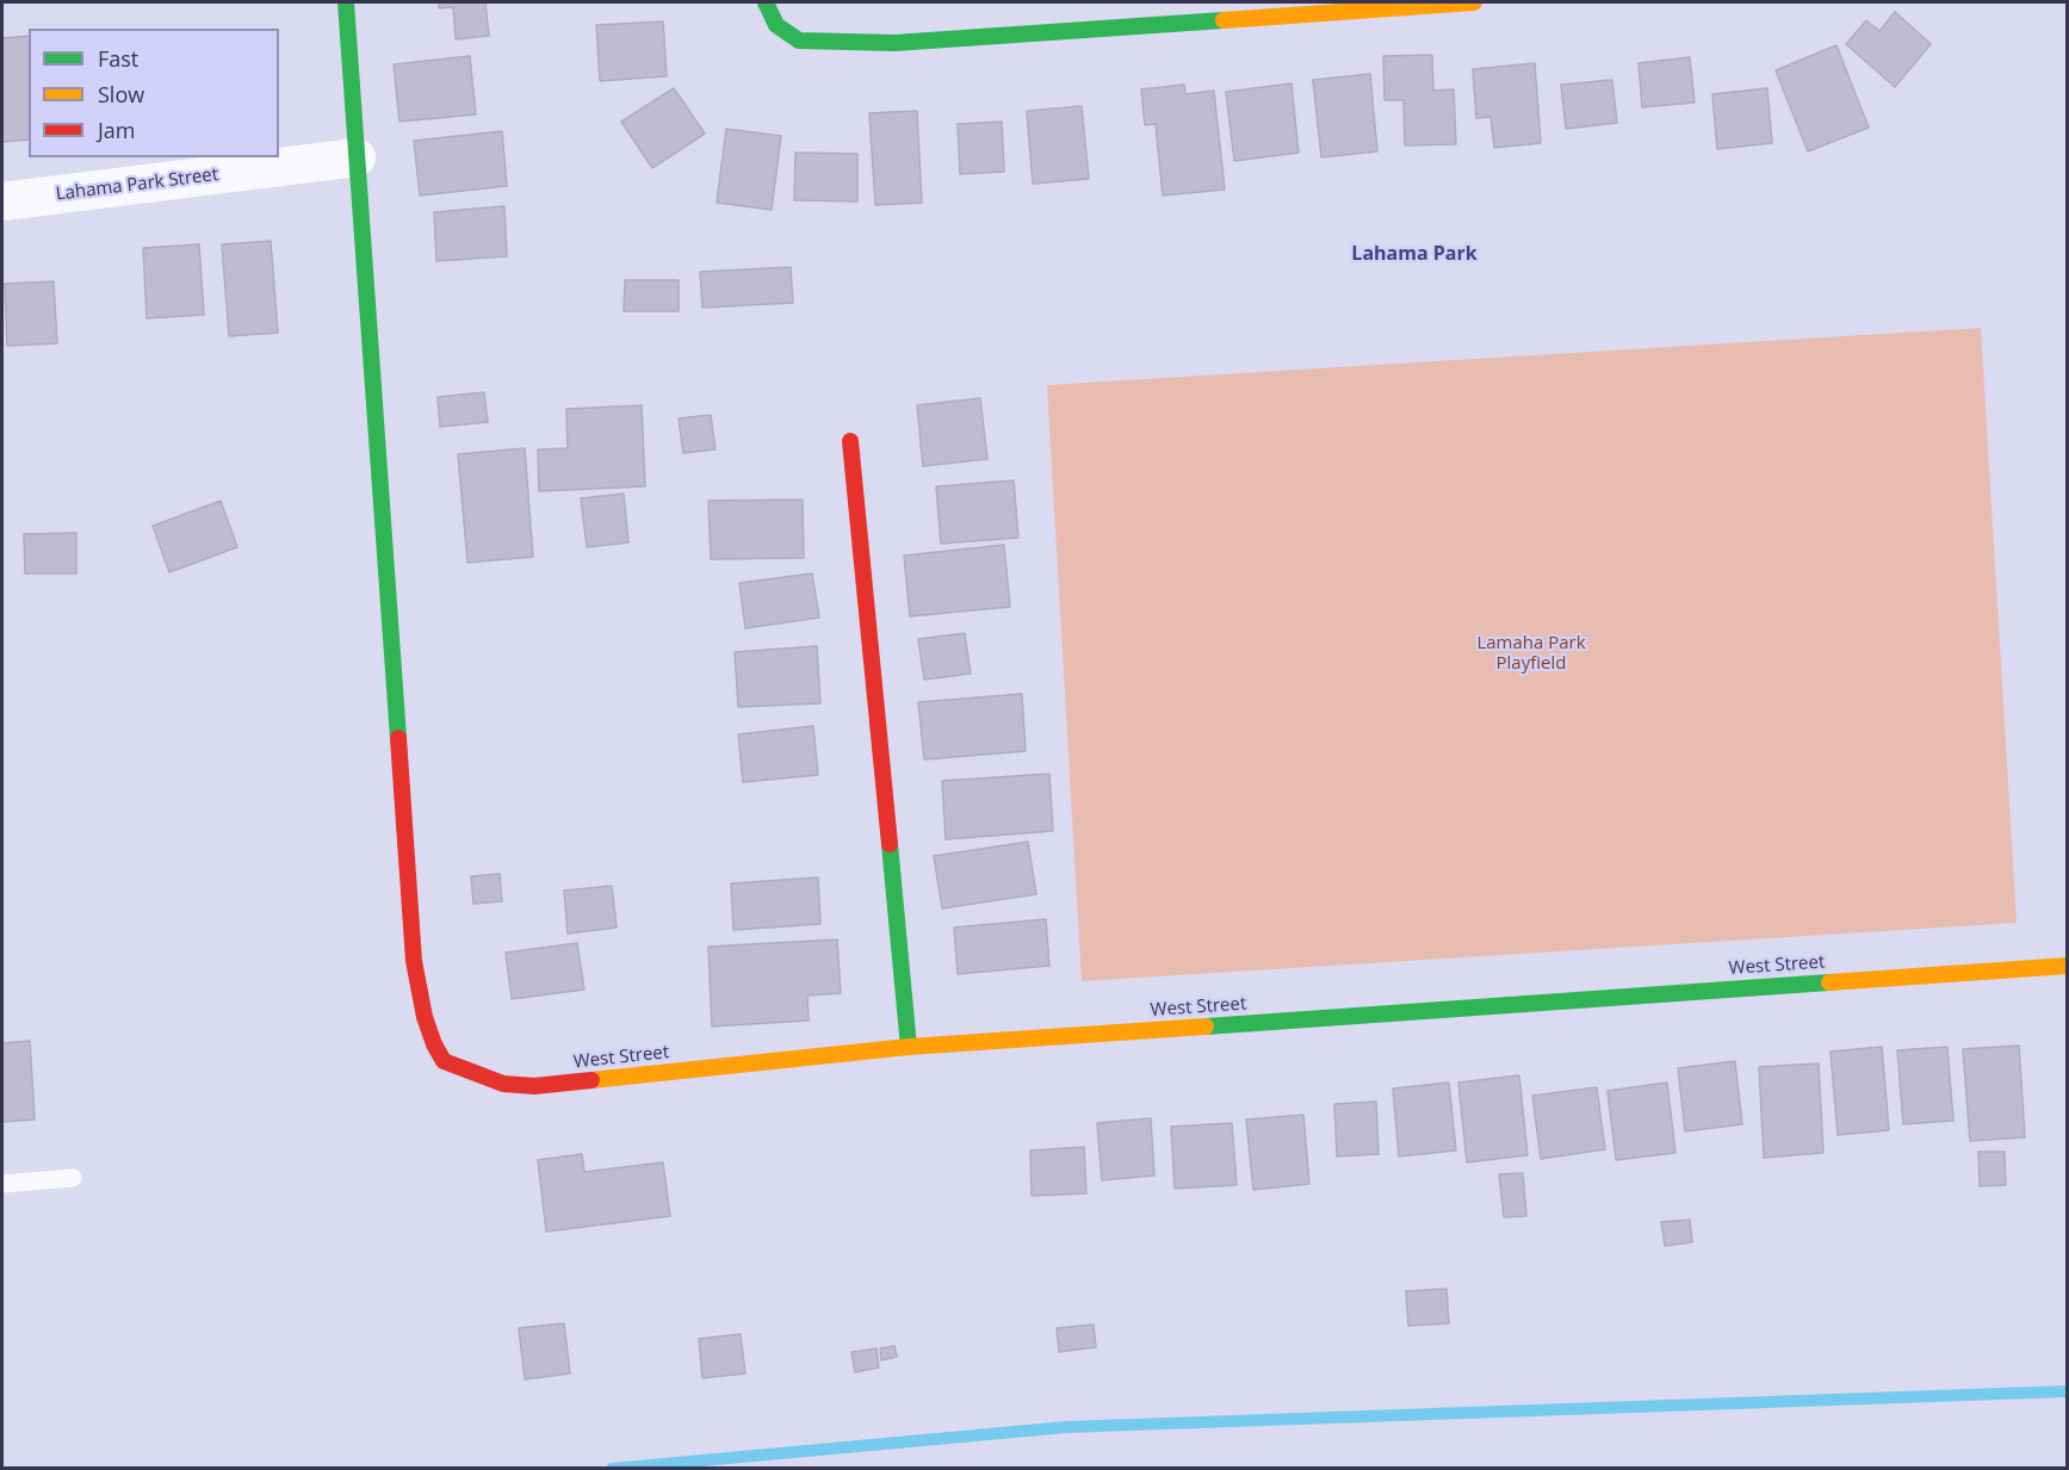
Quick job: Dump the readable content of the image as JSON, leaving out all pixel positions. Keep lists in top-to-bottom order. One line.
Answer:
{"streets":{"street":["Lahama Park Street","West Street"]},"districts":["Lahama Park"],"parks":["Lamaha Park Playfield"],"legend":["Fast","Slow","Jam"]}
